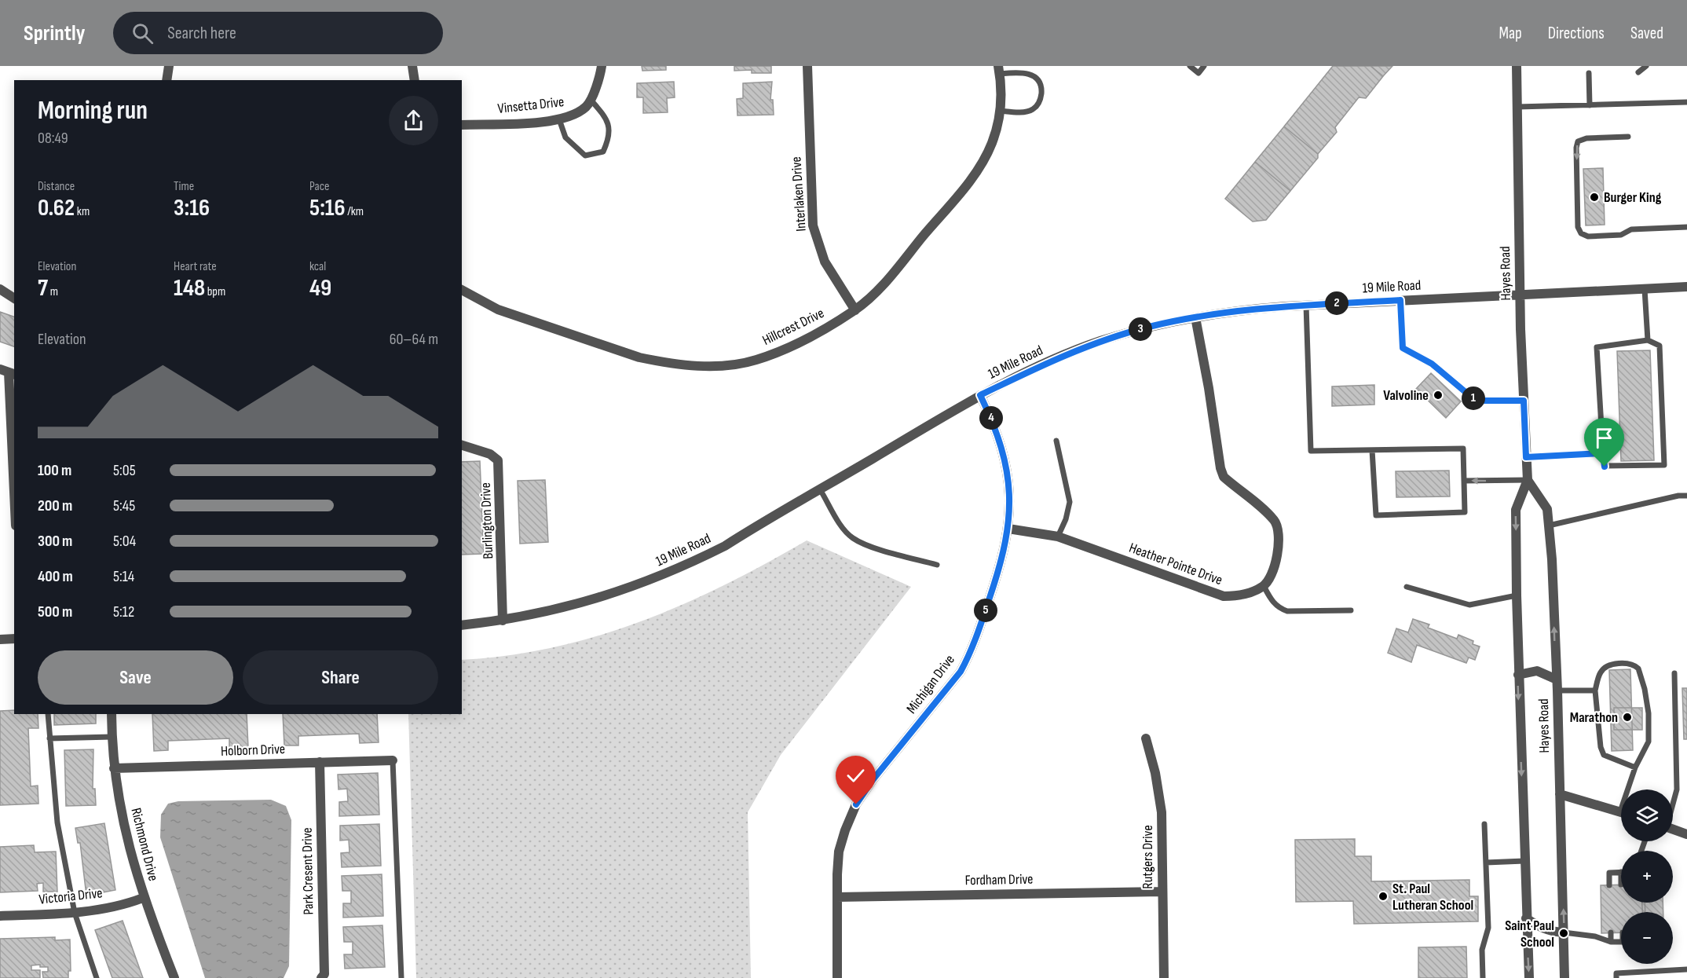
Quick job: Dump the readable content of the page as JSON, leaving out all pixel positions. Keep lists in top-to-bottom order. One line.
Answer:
{"streets":{"street":["Vinsetta Drive","Interlaken Drive","Hayes Road","19 Mile Road","Hillcrest Drive","Burlington Drive","Heather Pointe Drive","Michigan Drive","Holborn Drive","Richmond Drive","Rutgers Drive","Park Cresent Drive","Fordham Drive","Victoria Drive"]},"crossings":[["Interlaken Drive","Hillcrest Drive"],["Hayes Road","19 Mile Road"],["19 Mile Road","Burlington Drive"],["19 Mile Road","Michigan Drive"],["Heather Pointe Drive","Michigan Drive"],["Michigan Drive","Fordham Drive"],["Holborn Drive","Richmond Drive"],["Holborn Drive","Park Cresent Drive"],["Richmond Drive","Victoria Drive"],["Rutgers Drive","Fordham Drive"]],"places":["Burger King","Valvoline","Marathon","St. Paul Lutheran School","Saint Paul School"],"page":{"header":"Sprintly","search":"Search here","nav":["Map","Directions","Saved"],"heading":["Morning run","08:49"],"stats":[["Distance","0.62 km"],["Time","3:16"],["Pace","5:16 /km"],["Elevation","7 m"],["Heart rate","148 bpm"],["kcal","49"]],"pins":["2","3","1","4","5"],"chart":["Elevation","60–64 m"],"list":[{"name":"100 m","note":"5:05"},{"name":"200 m","note":"5:45"},{"name":"300 m","note":"5:04"},{"name":"400 m","note":"5:14"},{"name":"500 m","note":"5:12"}],"buttons":["Save","Share"],"map_buttons":["+","−"]}}
